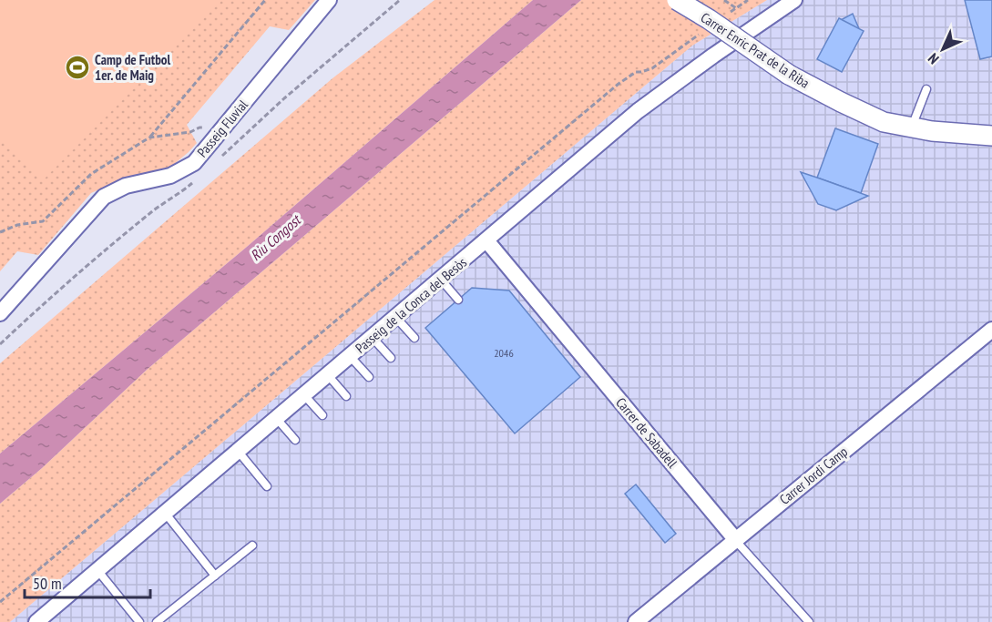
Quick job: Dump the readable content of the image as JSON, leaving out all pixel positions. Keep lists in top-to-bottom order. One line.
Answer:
{"streets":{"street":["Carrer Enric Prat de la Riba","Passeig Fluvial","Passeig de la Conca del Besòs","Carrer de Sabadell","Carrer Jordi Camp"]},"crossings":[["Passeig de la Conca del Besòs","Carrer de Sabadell"],["Carrer de Sabadell","Carrer Jordi Camp"]],"water":["Riu Congost"],"places":{"sports":["Camp de Futbol 1er. de Maig"]},"house_numbers":["2046"],"scale_bar":"50 m","north":"bottom left"}
